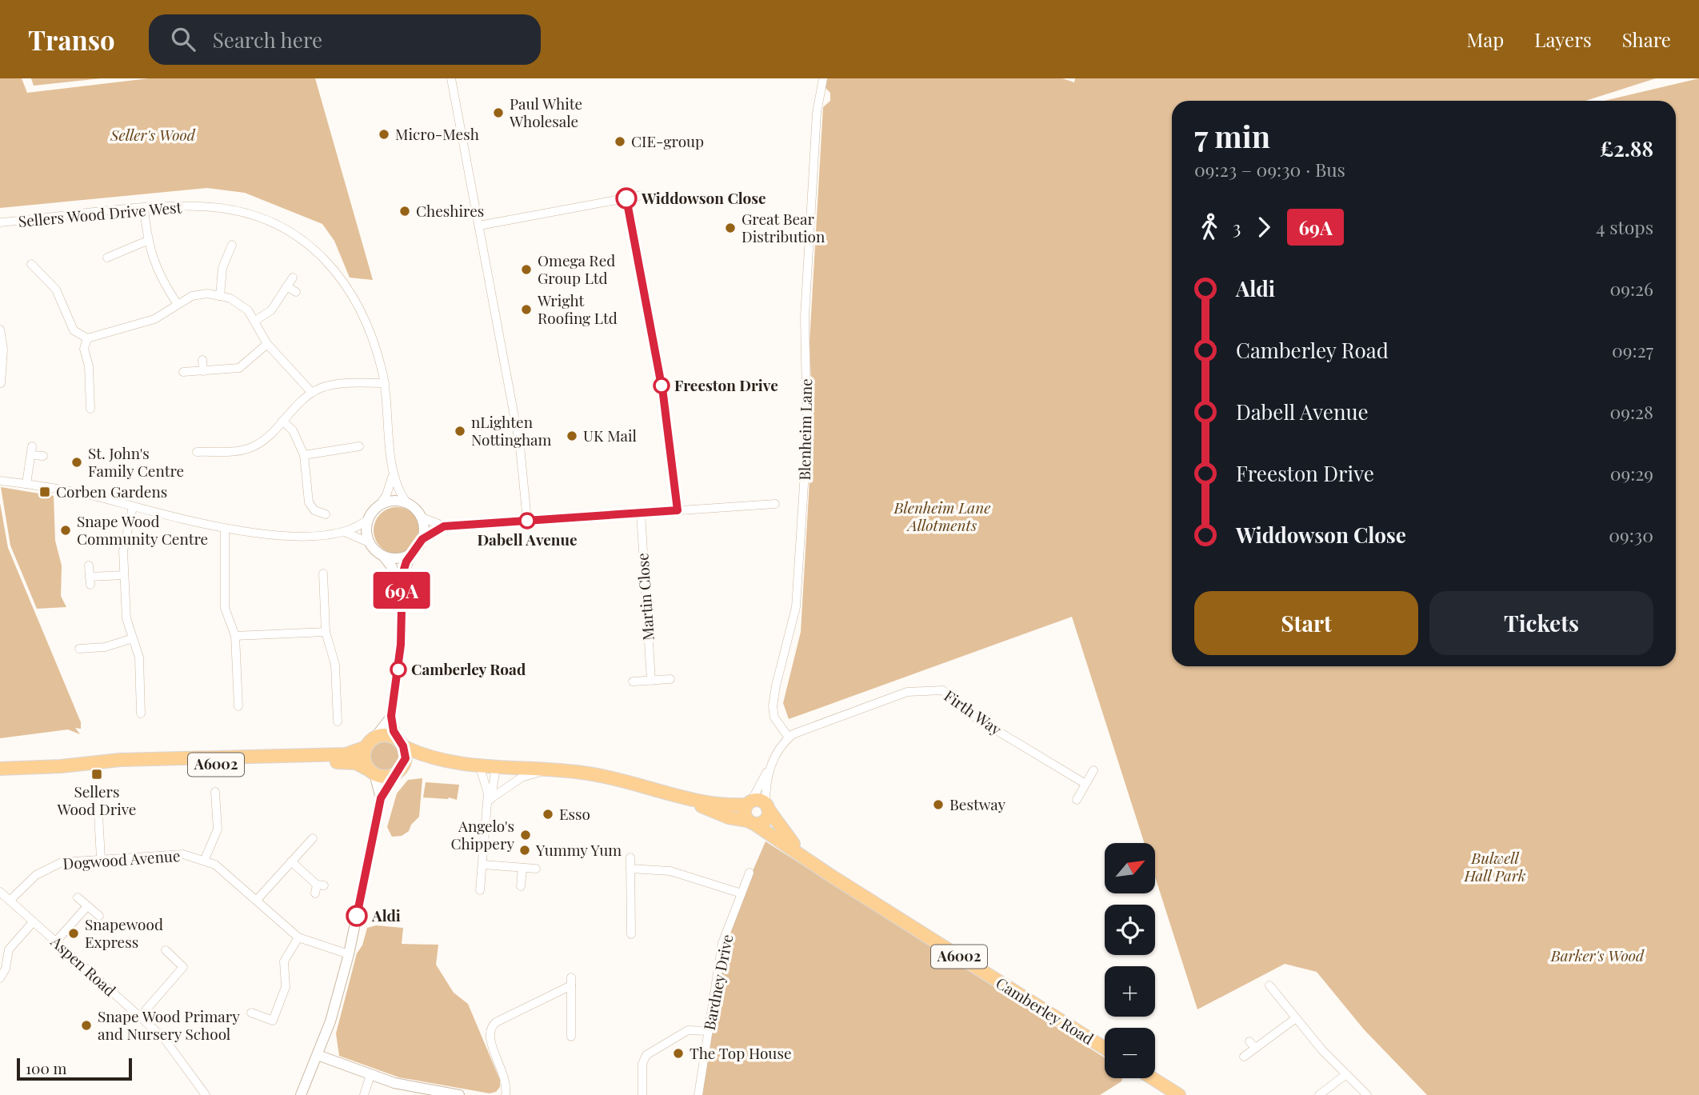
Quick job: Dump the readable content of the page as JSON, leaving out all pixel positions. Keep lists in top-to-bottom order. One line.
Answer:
{"streets":{"main road":["A6002","Camberley Road"],"street":["Sellers Wood Drive West","Blenheim Lane","Martin Close","Firth Way","Dogwood Avenue","Aspen Road","Bardney Drive"]},"crossings":[["Blenheim Lane","Firth Way"],["A6002","Camberley Road"],["Dogwood Avenue","Aspen Road"]],"parks":["Seller's Wood","Blenheim Lane Allotments","Bulwell Hall Park","Barker's Wood"],"places":{"other":["Paul White Wholesale","Micro-Mesh","CIE-group","Widdowson Close","Cheshires","Great Bear Distribution","Omega Red Group Ltd","Wright Roofing Ltd","Freeston Drive","nLighten Nottingham","UK Mail","St. John's Family Centre","Dabell Avenue","Snape Wood Community Centre","Camberley Road","Bestway","Esso","Angelo's Chippery","Yummy Yum","Aldi","Snapewood Express","Snape Wood Primary and Nursery School","The Top House"],"transit":["Corben Gardens","Sellers Wood Drive"]},"lines":["bus line 69A"],"scale_bar":"100 m","north":"top right","page":{"header":"Transo","search":"Search here","nav":["Map","Layers","Share"],"on_map":"69A","heading":["7 min","09:23 – 09:30 · Bus","£2.88"],"legs":["3","69A","4 stops"],"list":[{"name":"Aldi","value":"09:26"},{"name":"Camberley Road","value":"09:27"},{"name":"Dabell Avenue","value":"09:28"},{"name":"Freeston Drive","value":"09:29"},{"name":"Widdowson Close","value":"09:30"}],"buttons":["Start","Tickets"],"map_buttons":["+","−"],"scale":"100 m"}}
